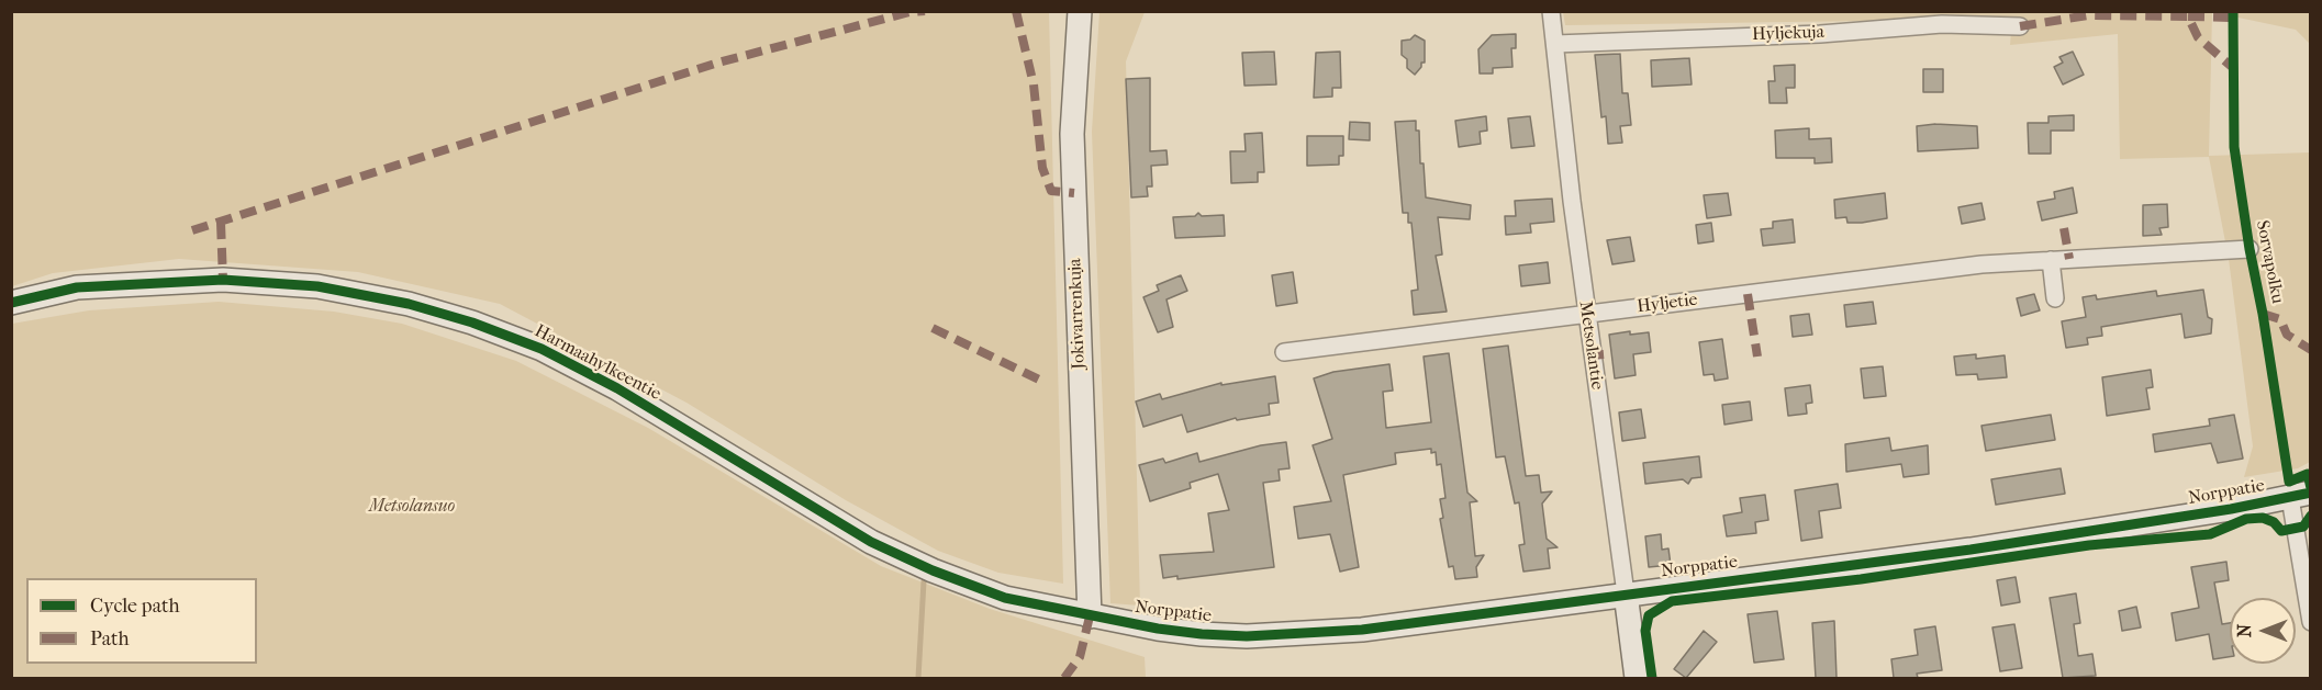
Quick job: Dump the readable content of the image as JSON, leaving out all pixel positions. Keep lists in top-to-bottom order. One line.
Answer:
{"streets":{"street":["Hyljekuja","Hyljetie","Jokivarrenkuja","Metsolantie","Harmaahylkeentie","Norppatie"],"cycle path":["Sorvapolku"]},"crossings":[["Hyljekuja","Metsolantie"],["Hyljetie","Metsolantie"],["Jokivarrenkuja","Harmaahylkeentie"],["Jokivarrenkuja","Norppatie"],["Metsolantie","Norppatie"],["Harmaahylkeentie","Norppatie"]],"parks":["Metsolansuo"],"legend":["Cycle path","Path"],"north":"left"}
